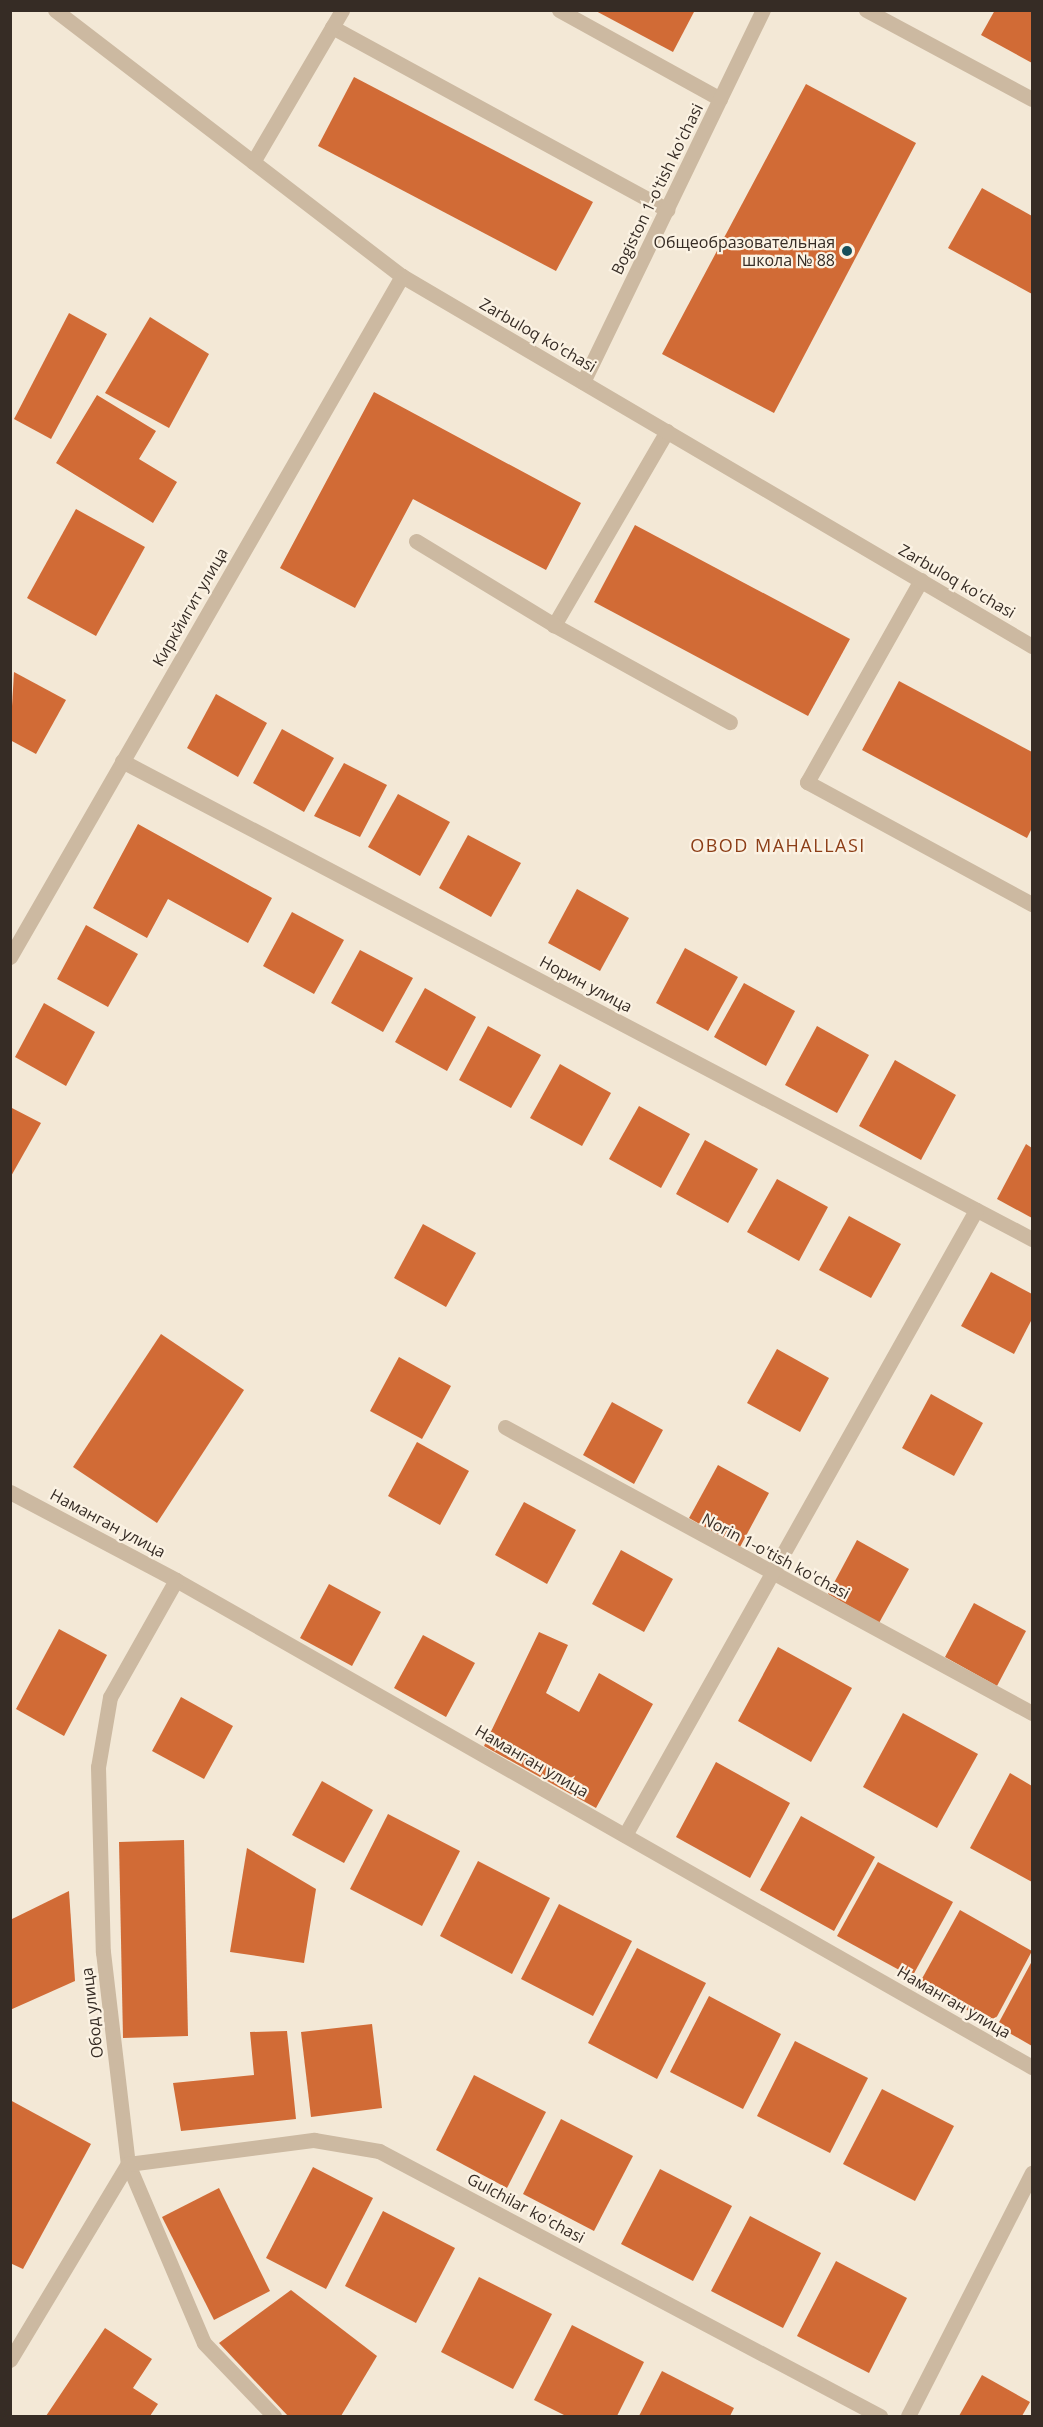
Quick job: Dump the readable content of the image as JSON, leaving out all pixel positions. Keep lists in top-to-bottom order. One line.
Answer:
{"streets":{"street":["Bogiston 1-o'tish ko'chasi","Zarbuloq ko'chasi","Киркйигит улица","Норин улица","Наманган улица","Norin 1-o'tish ko'chasi","Обод улица","Gulchilar ko'chasi"]},"crossings":[["Bogiston 1-o'tish ko'chasi","Zarbuloq ko'chasi"],["Zarbuloq ko'chasi","Киркйигит улица"],["Киркйигит улица","Норин улица"],["Наманган улица","Обод улица"],["Обод улица","Gulchilar ko'chasi"]],"districts":["OBOD MAHALLASI"],"places":["Общеобразовательная школа № 88"]}
